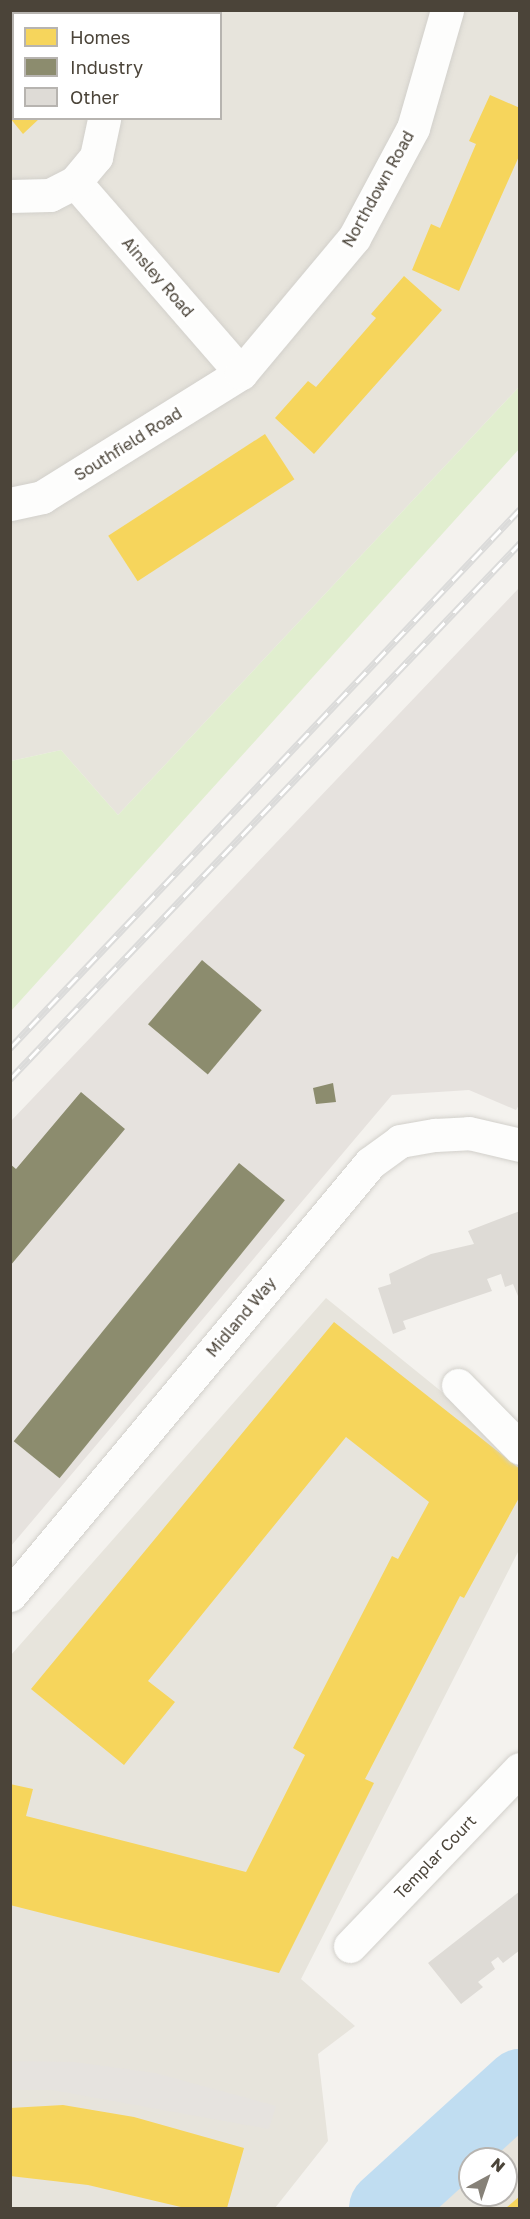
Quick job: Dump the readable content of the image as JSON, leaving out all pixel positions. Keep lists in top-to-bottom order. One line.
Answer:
{"streets":{"street":["Northdown Road","Ainsley Road","Southfield Road","Midland Way","Templar Court"]},"crossings":[["Northdown Road","Ainsley Road"],["Northdown Road","Southfield Road"],["Ainsley Road","Southfield Road"]],"legend":["Homes","Industry","Other"],"north":"top right"}
